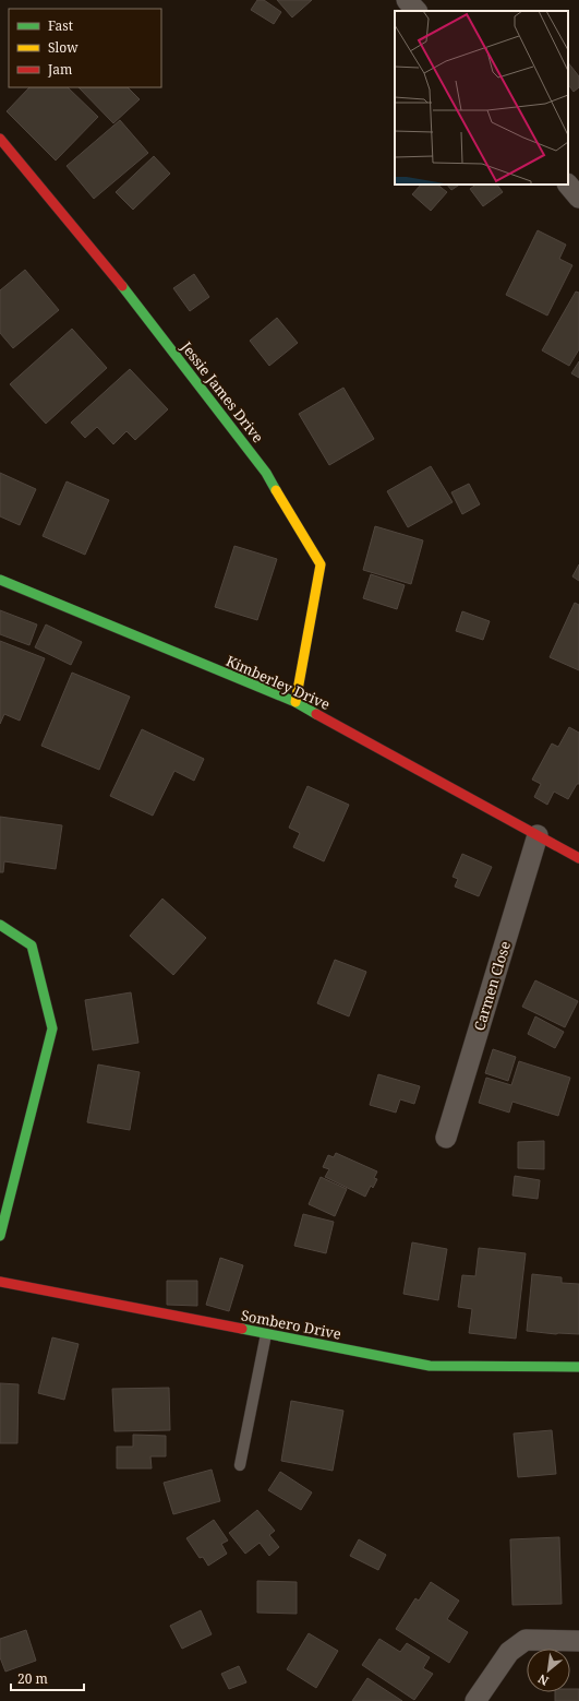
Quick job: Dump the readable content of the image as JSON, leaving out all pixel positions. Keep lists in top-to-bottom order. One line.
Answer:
{"streets":{"street":["Jessie James Drive","Kimberley Drive","Carmen Close","Sombero Drive"]},"crossings":[["Jessie James Drive","Kimberley Drive"],["Kimberley Drive","Carmen Close"]],"legend":["Fast","Slow","Jam"],"scale_bar":"20 m","north":"bottom left"}
